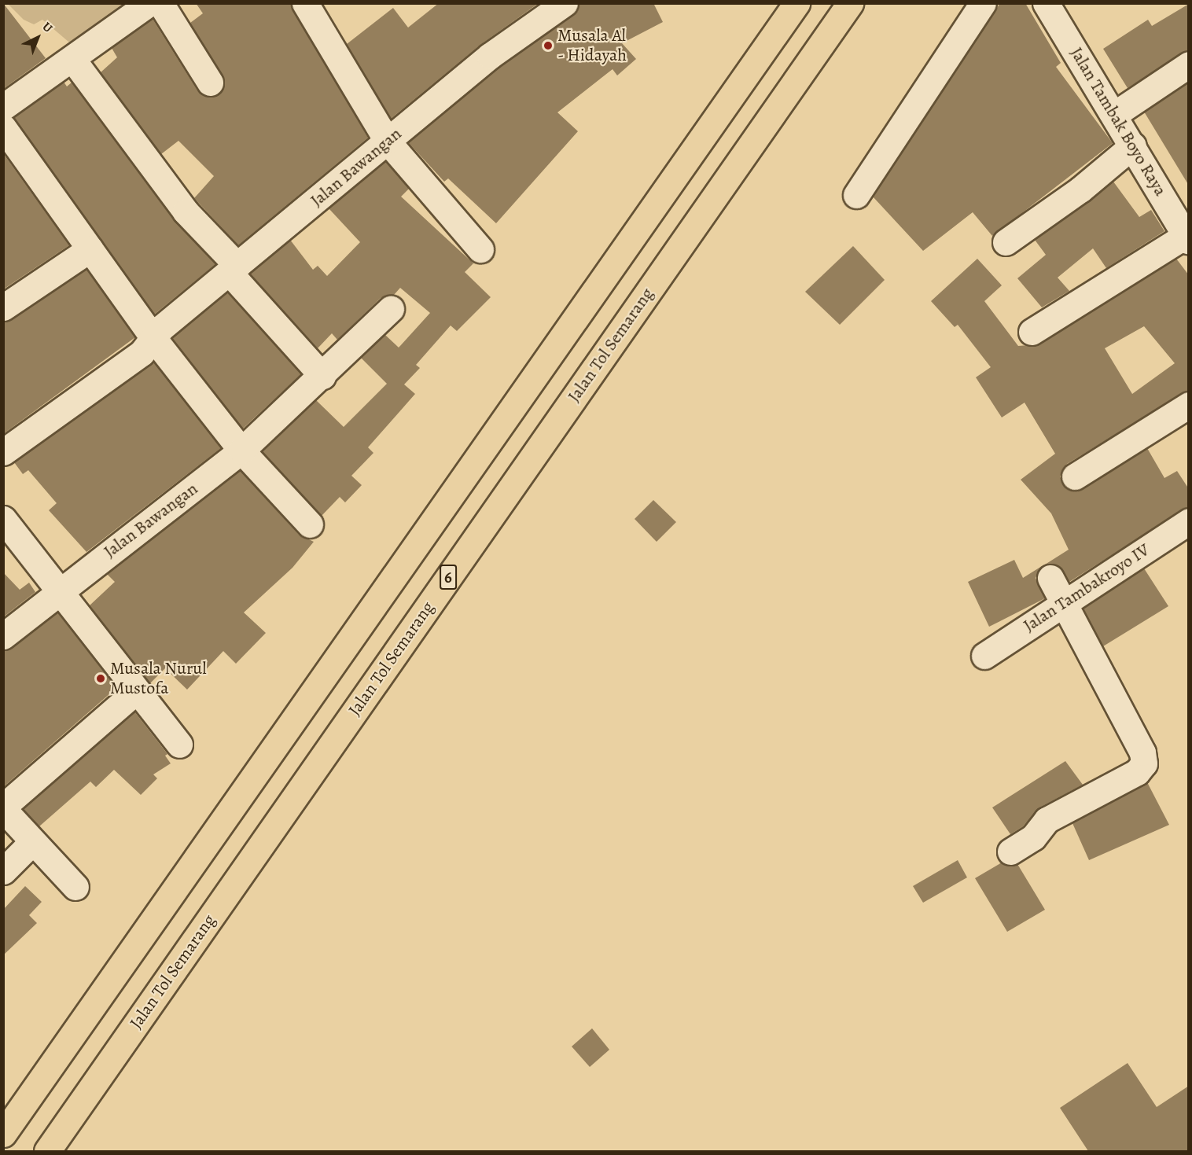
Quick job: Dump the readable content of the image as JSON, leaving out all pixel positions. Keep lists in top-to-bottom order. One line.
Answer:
{"streets":{"highway":["Jalan Tol Semarang","6"],"street":["Jalan Tambak Boyo Raya","Jalan Bawangan","Jalan Tambakroyo IV"]},"places":["Musala Al - Hidayah","Musala Nurul Mustofa"],"north":"top right"}
